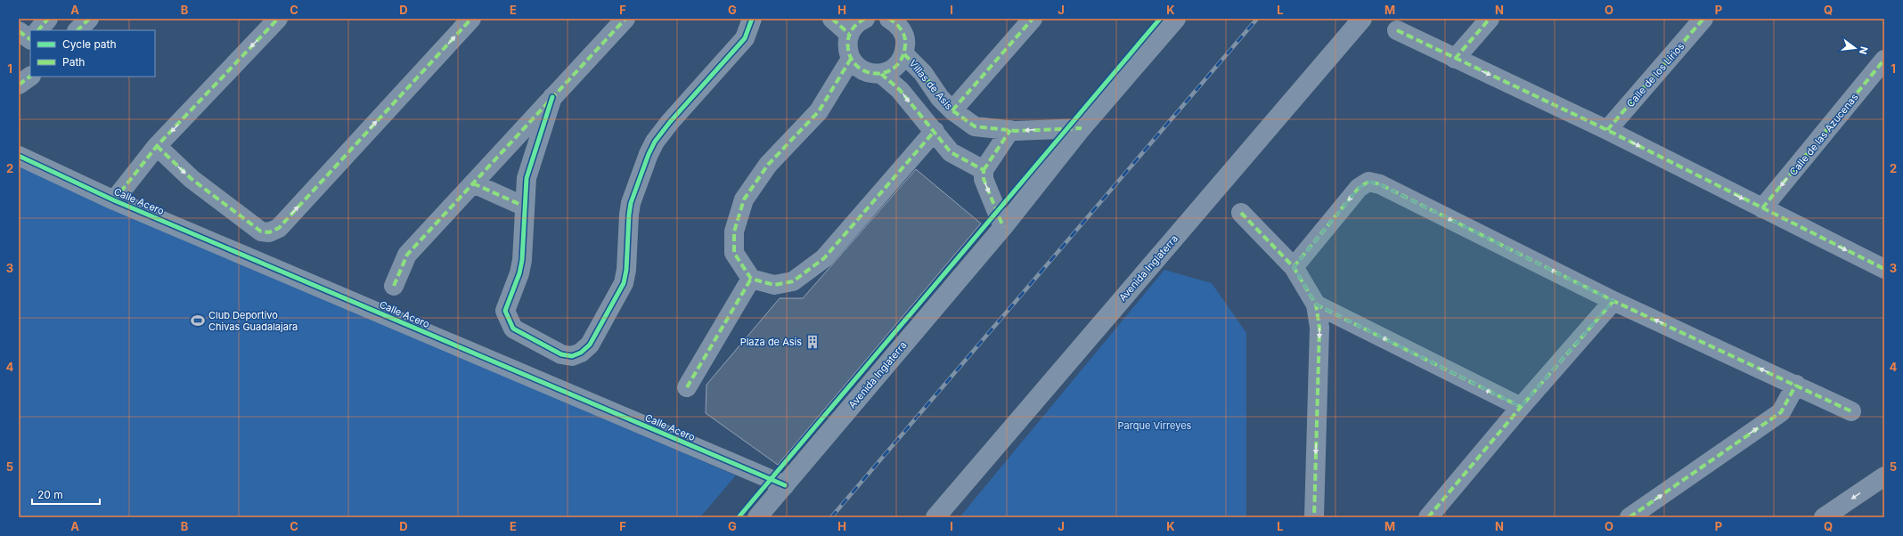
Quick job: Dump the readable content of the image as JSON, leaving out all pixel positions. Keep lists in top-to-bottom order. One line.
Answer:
{"streets":{"street":["Calle de los Lirios","Villas de Asis","Calle de las Azucenas","Calle Acero","Avenida Inglaterra"]},"crossings":[["Villas de Asis","Avenida Inglaterra"],["Calle Acero","Avenida Inglaterra"]],"one_way":["Calle de las Azucenas"],"parks":["Parque Virreyes"],"places":{"sports":["Club Deportivo Chivas Guadalajara"],"building":["Plaza de Asis"]},"legend":["Cycle path","Path"],"scale_bar":"20 m","north":"right","grid":{"columns":["A","B","C","D","E","F","G","H","I","J","K","L","M","N","O","P","Q"],"rows":["1","2","3","4","5"]}}
